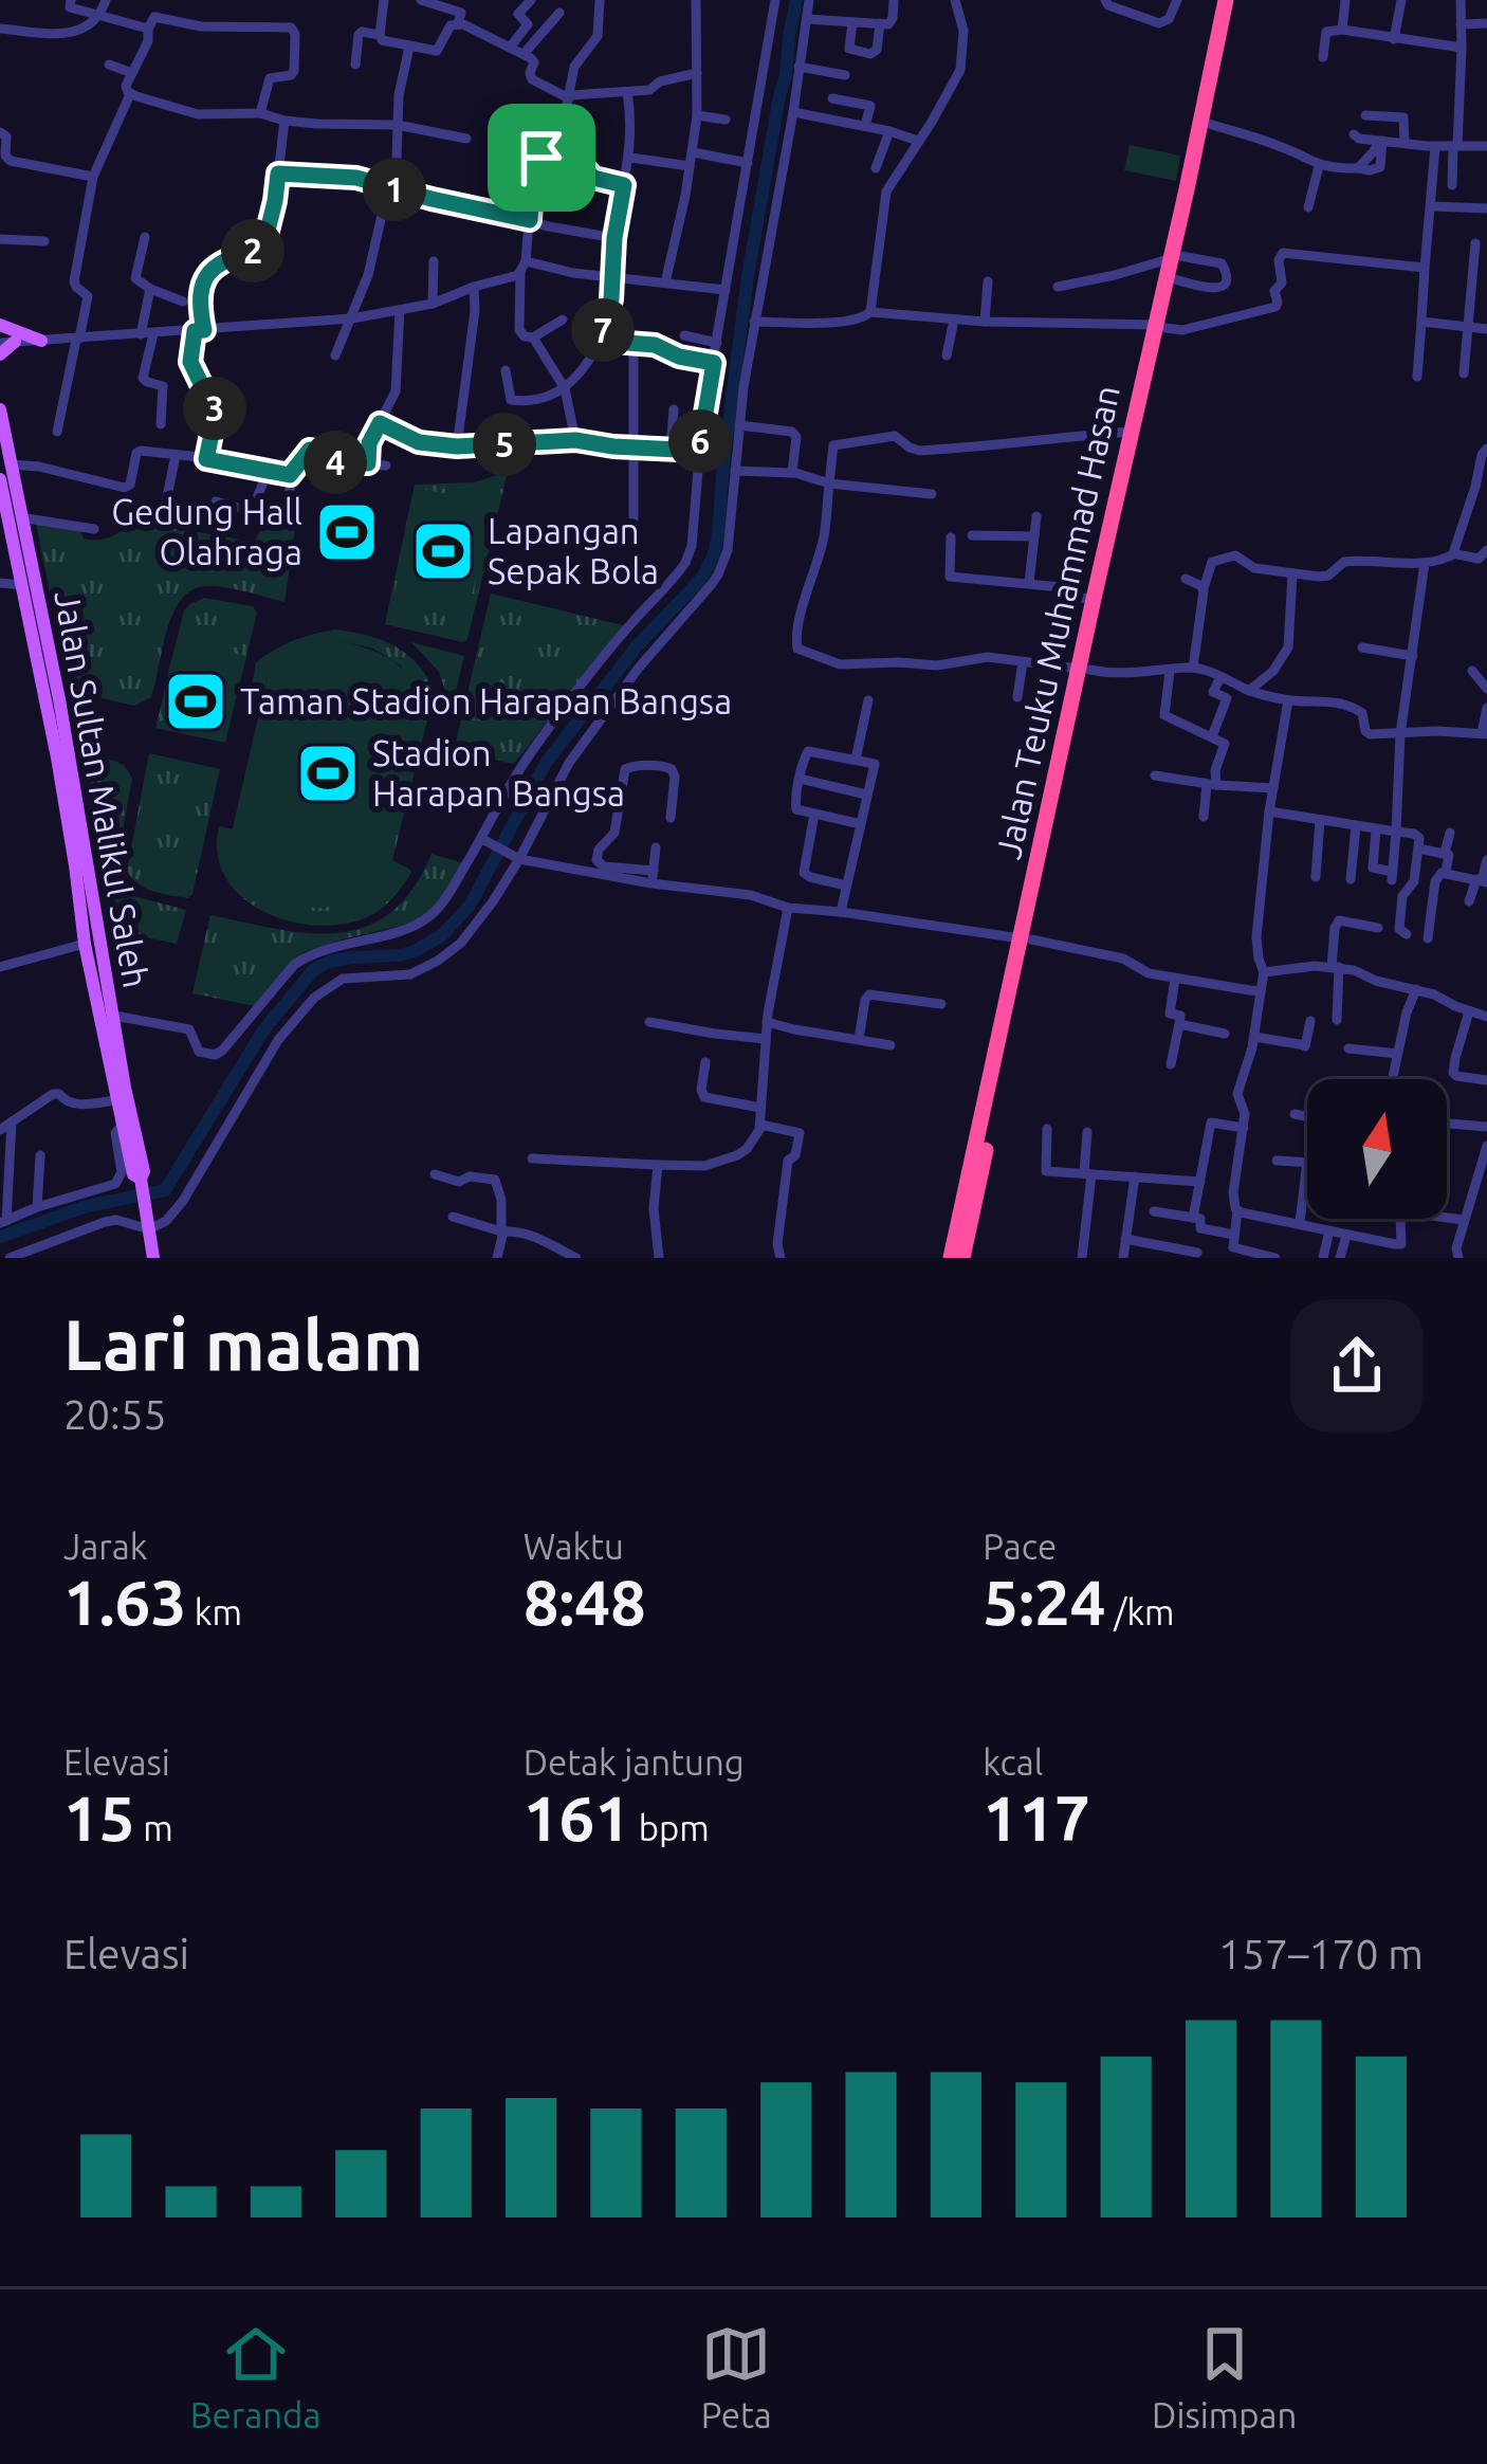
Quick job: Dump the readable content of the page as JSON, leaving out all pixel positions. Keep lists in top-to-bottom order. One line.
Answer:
{"streets":{"highway":["Jalan Teuku Muhammad Hasan"],"main road":["Jalan Sultan Malikul Saleh"]},"places":{"sports":["Gedung Hall Olahraga","Lapangan Sepak Bola","Taman Stadion Harapan Bangsa","Stadion Harapan Bangsa"]},"north":"top","page":{"pins":["1","2","7","3","6","5","4"],"heading":["Lari malam","20:55"],"stats":[["Jarak","1.63 km"],["Waktu","8:48"],["Pace","5:24 /km"],["Elevasi","15 m"],["Detak jantung","161 bpm"],["kcal","117"]],"chart":["Elevasi","157–170 m"],"tabs":["Beranda","Peta","Disimpan"]}}
